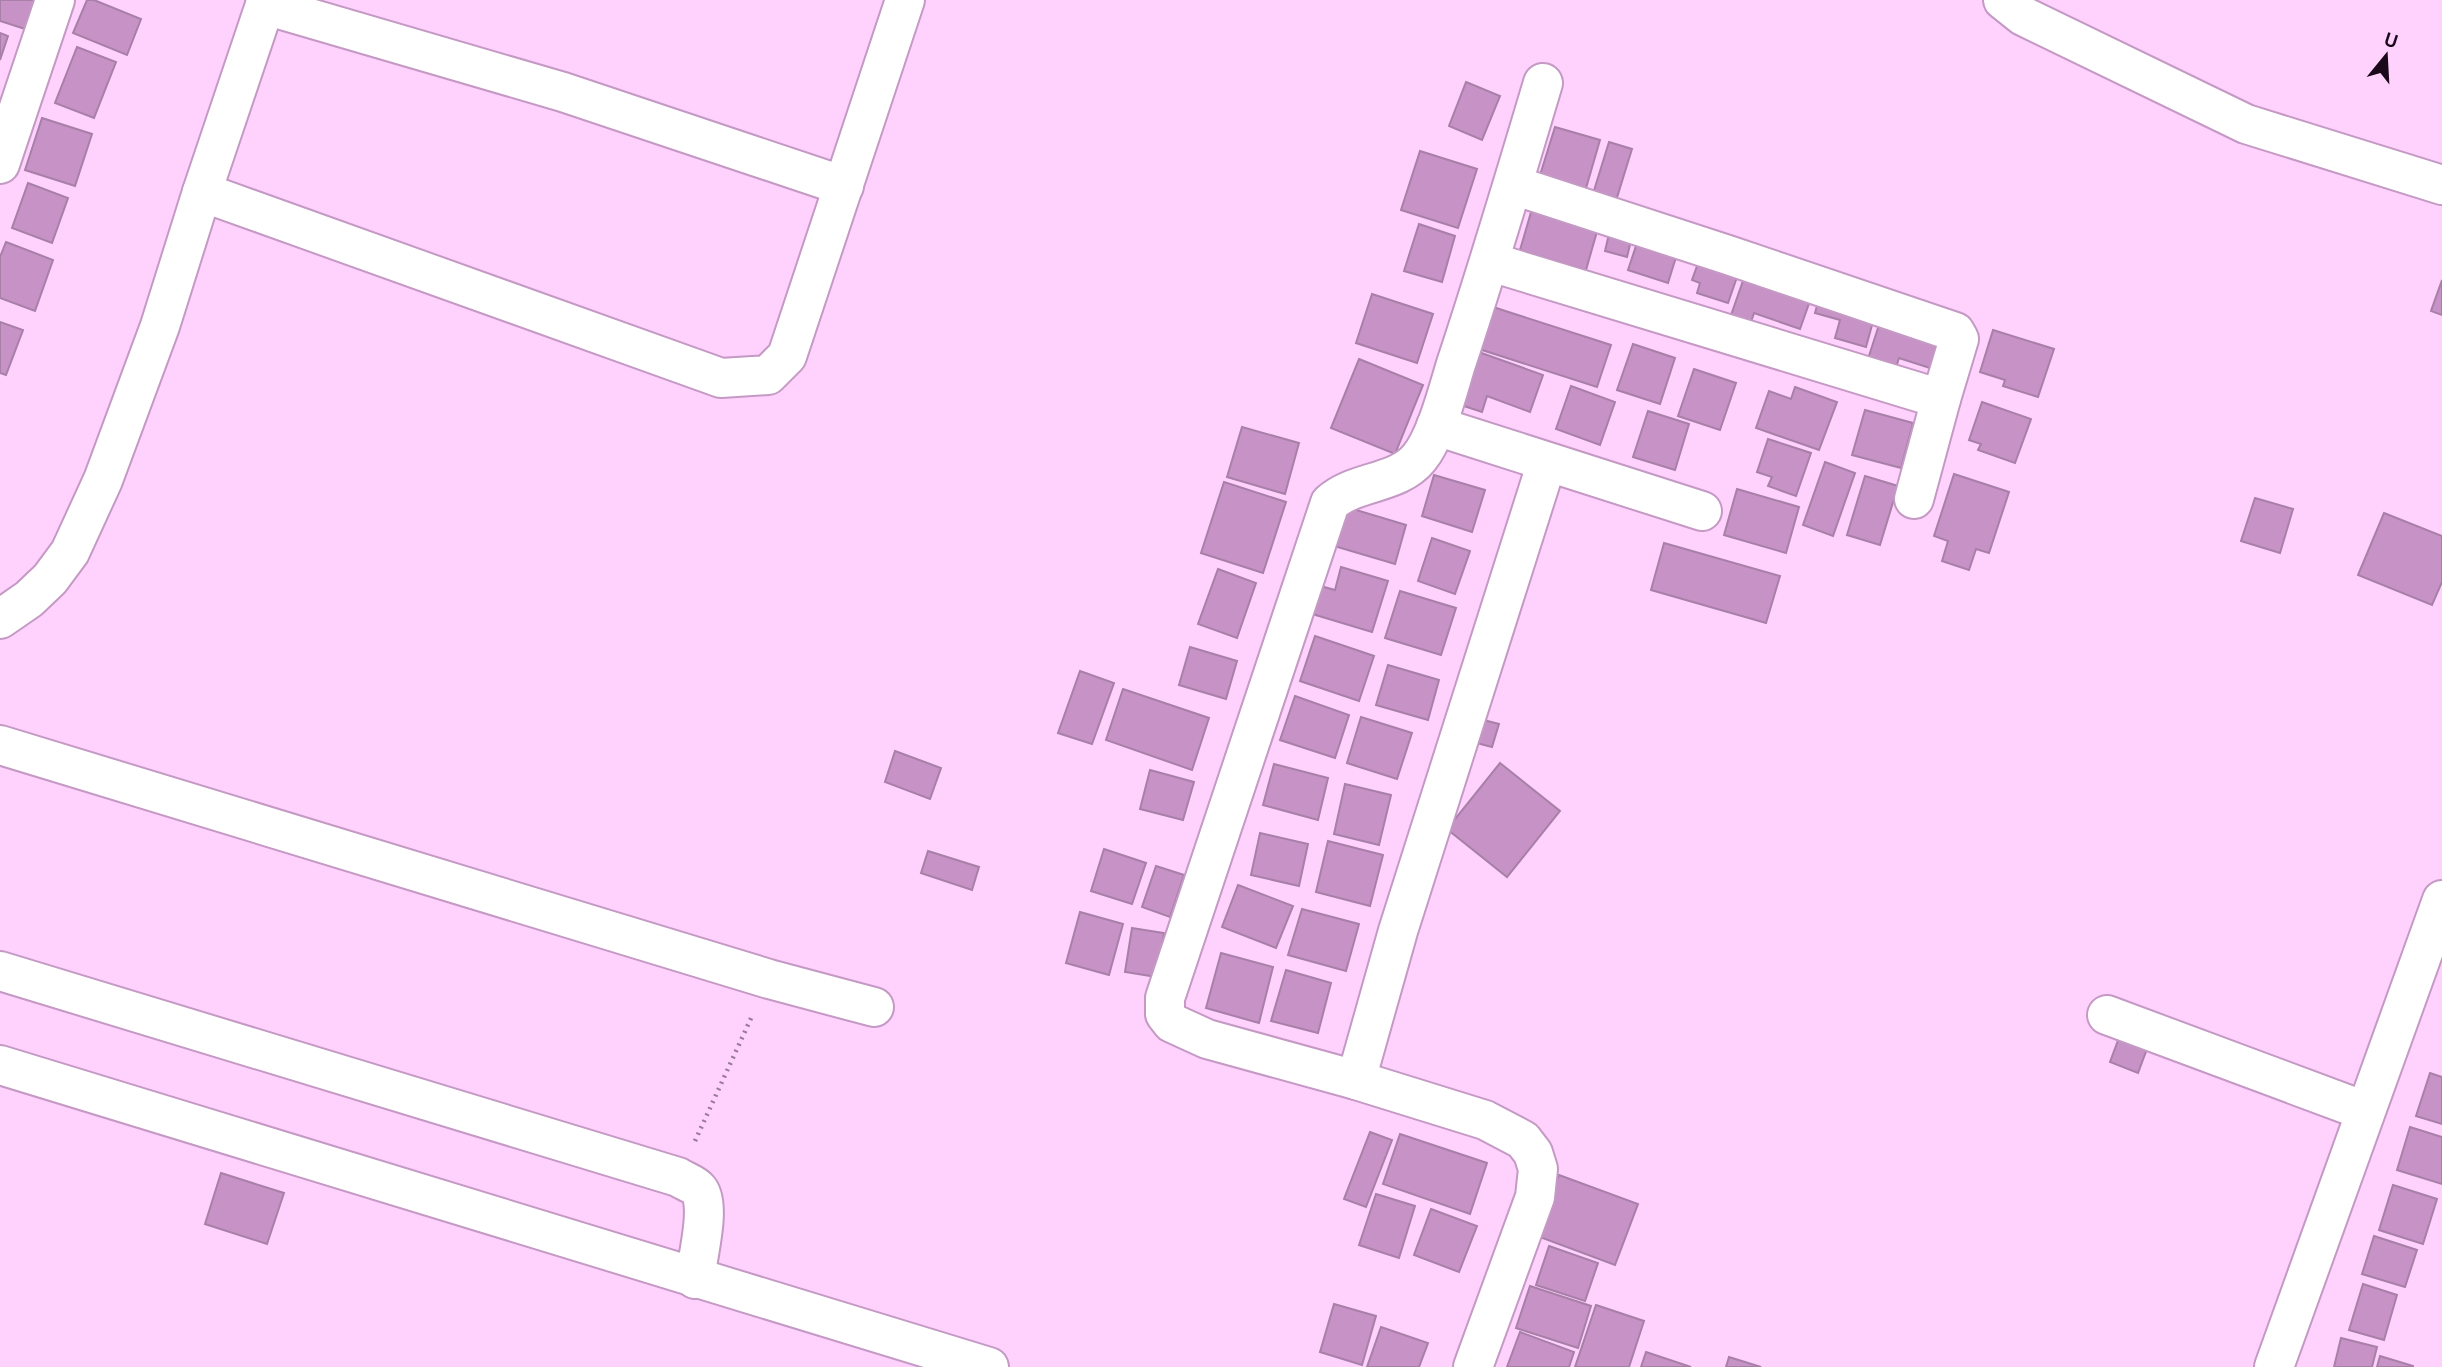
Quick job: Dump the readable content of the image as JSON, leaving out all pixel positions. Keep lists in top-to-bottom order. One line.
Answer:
{"north":"top"}
